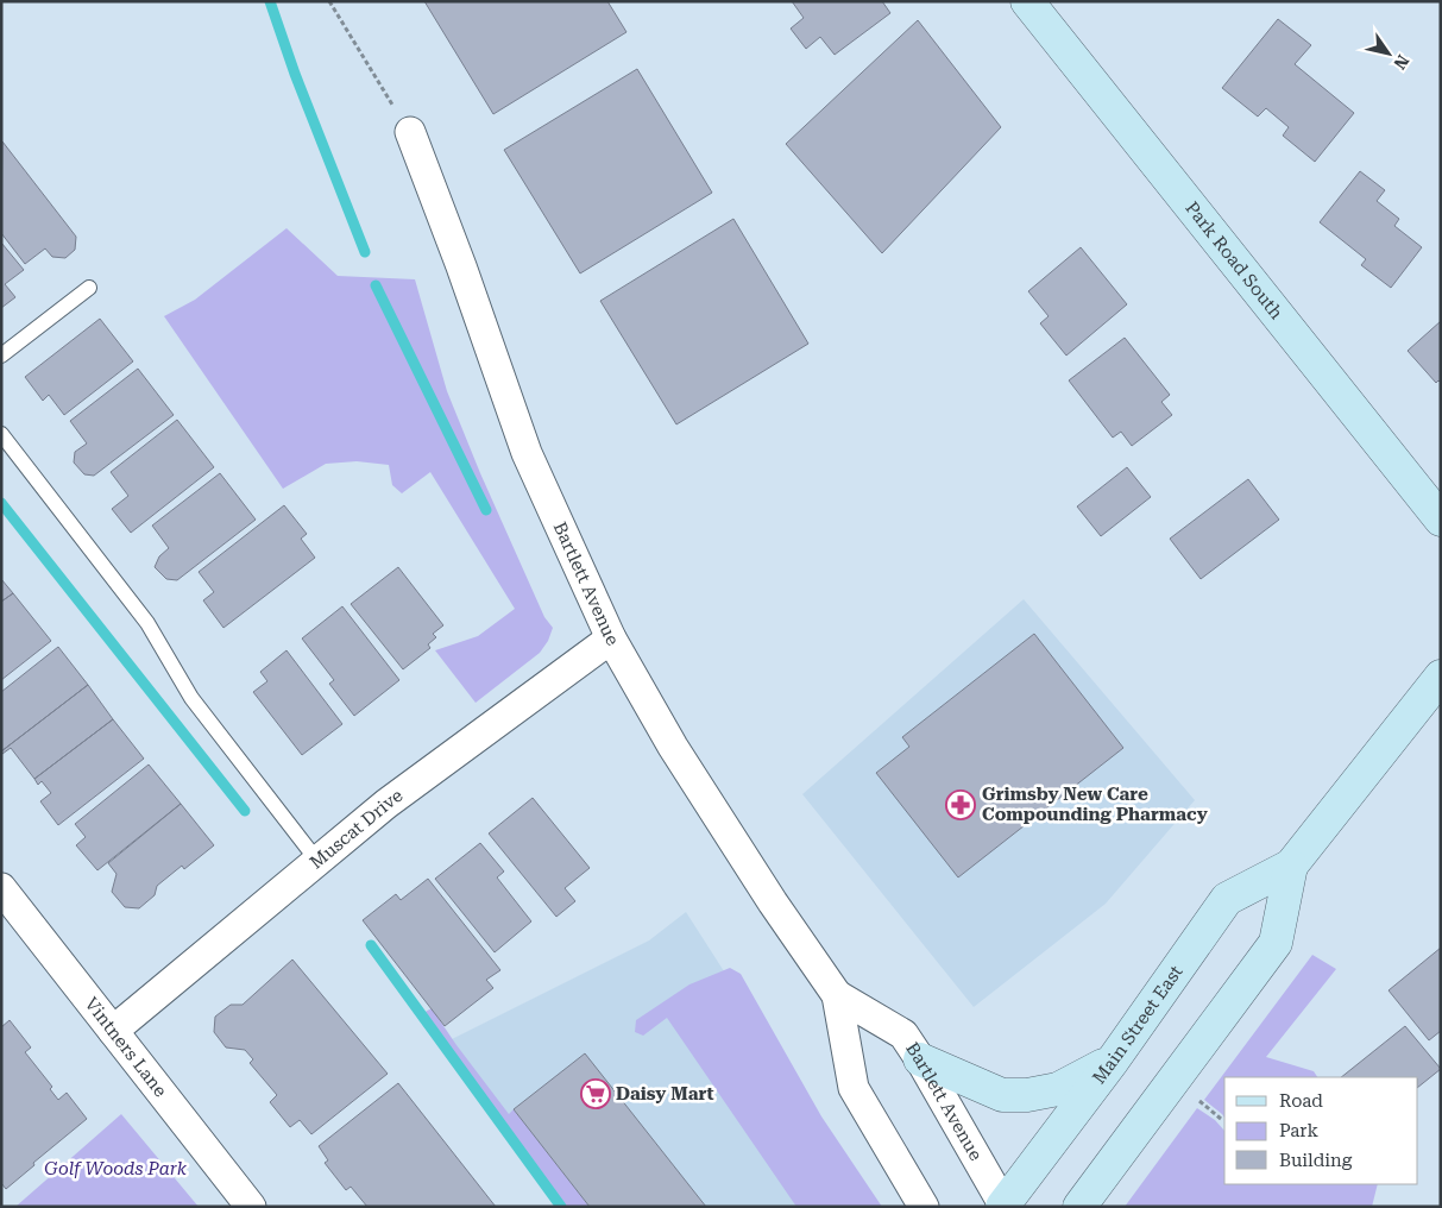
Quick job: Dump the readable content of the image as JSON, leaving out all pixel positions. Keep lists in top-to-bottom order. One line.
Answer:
{"streets":{"main road":["Park Road South","Main Street East"],"street":["Bartlett Avenue","Muscat Drive","Vintners Lane"]},"crossings":[["Bartlett Avenue","Muscat Drive"],["Bartlett Avenue","Main Street East"],["Muscat Drive","Vintners Lane"]],"parks":["Golf Woods Park"],"places":{"pharmacy":["Grimsby New Care Compounding Pharmacy"],"supermarket":["Daisy Mart"]},"legend":["Road","Park","Building"],"north":"bottom right"}
